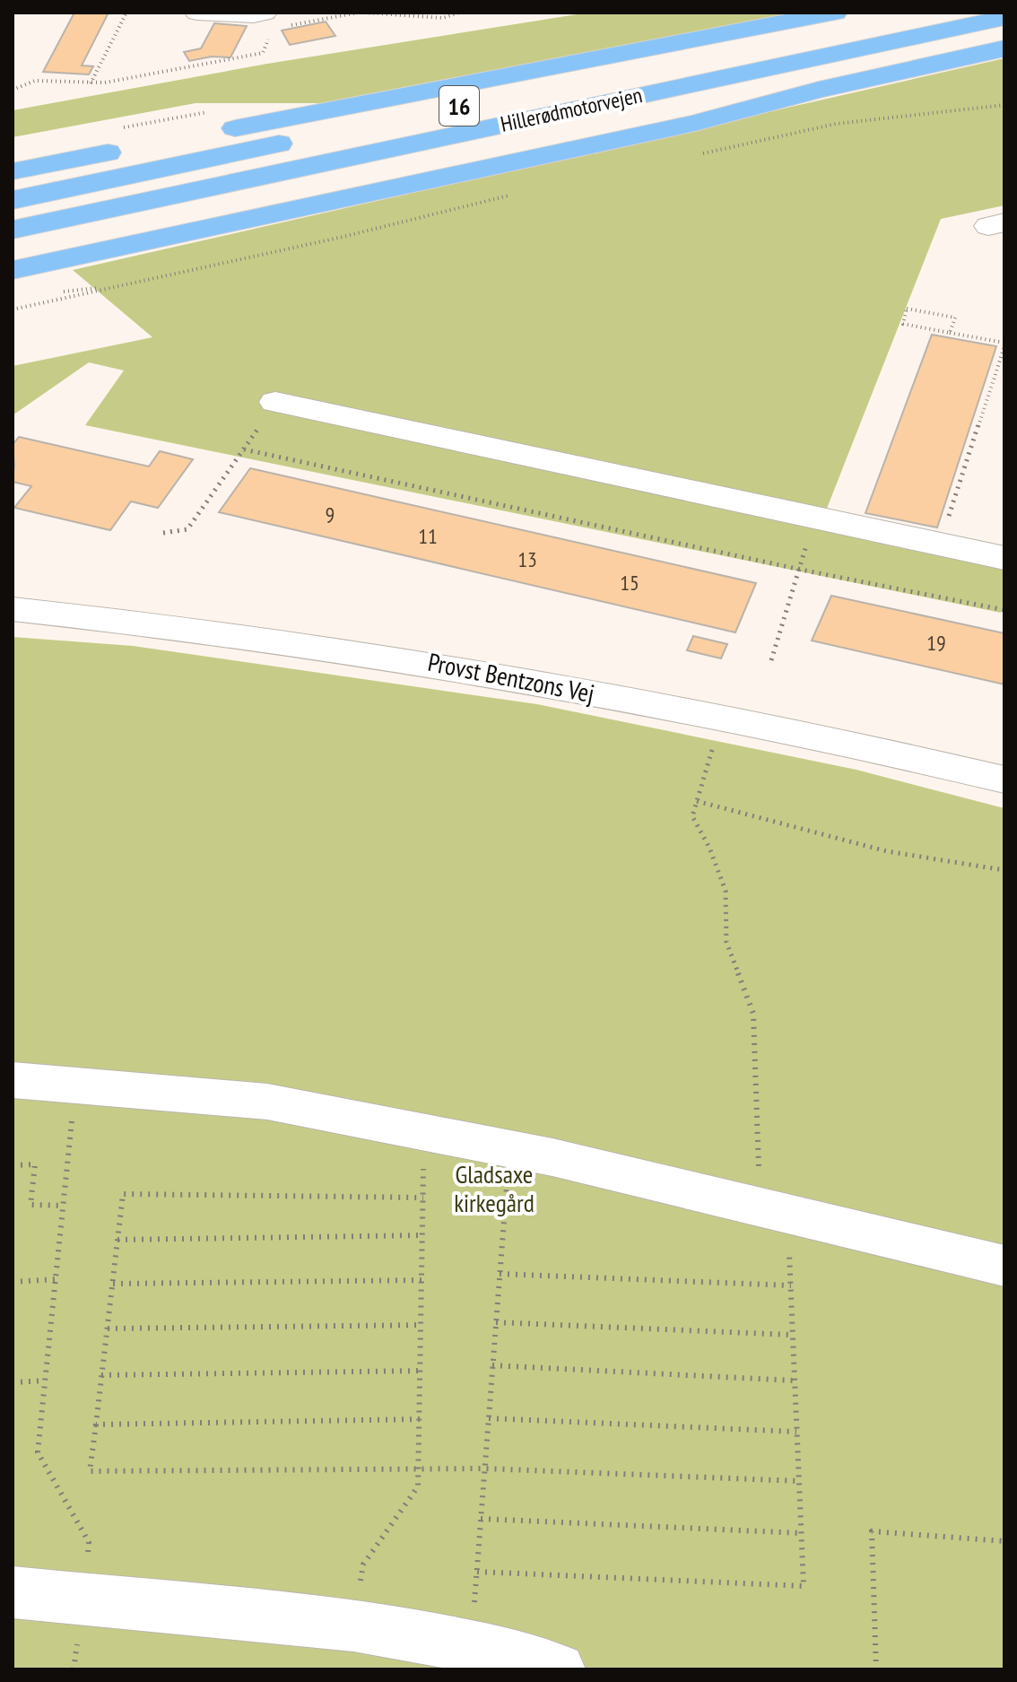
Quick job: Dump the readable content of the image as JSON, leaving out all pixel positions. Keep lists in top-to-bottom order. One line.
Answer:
{"streets":{"highway":["16","Hillerødmotorvejen"],"street":["Provst Bentzons Vej"]},"parks":["Gladsaxe kirkegård"],"house_numbers":["9","11","13","15","19"]}
